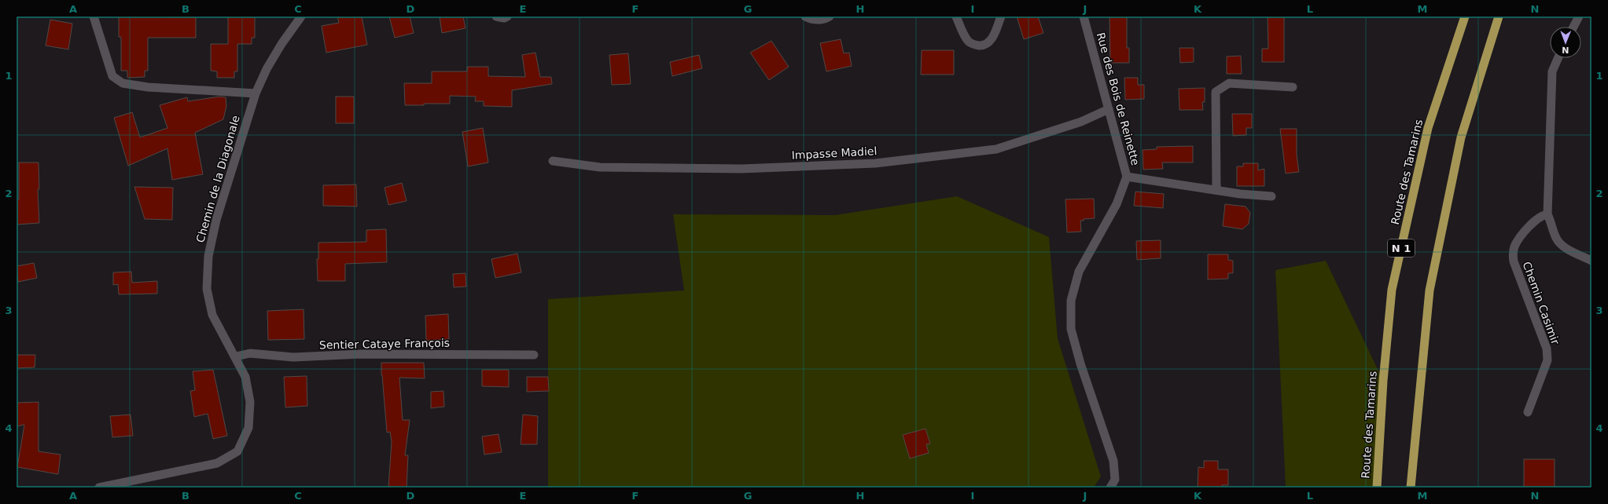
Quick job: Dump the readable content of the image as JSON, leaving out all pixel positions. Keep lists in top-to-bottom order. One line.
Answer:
{"streets":{"highway":["Route des Tamarins","N 1"],"street":["Rue des Bois de Reinette","Impasse Madiel","Chemin de la Diagonale","Chemin Casimir","Sentier Cataye François"]},"crossings":[["Rue des Bois de Reinette","Impasse Madiel"],["Chemin de la Diagonale","Sentier Cataye François"]],"north":"bottom","grid":{"columns":["A","B","C","D","E","F","G","H","I","J","K","L","M","N"],"rows":["1","2","3","4"]}}
